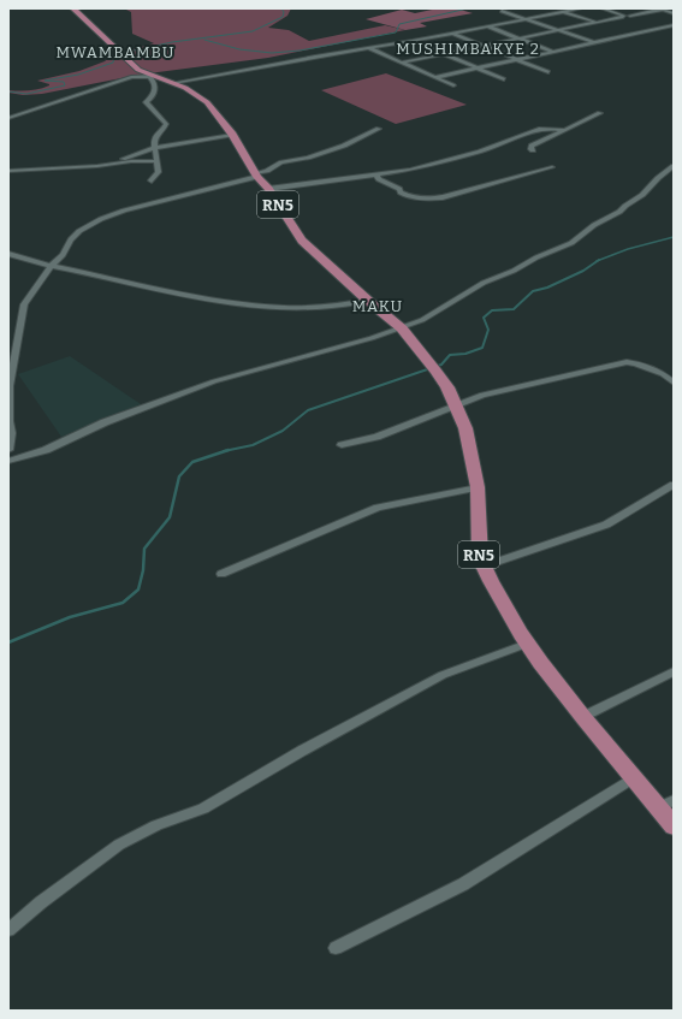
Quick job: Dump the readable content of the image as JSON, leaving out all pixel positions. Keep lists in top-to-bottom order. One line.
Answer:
{"streets":{"highway":["RN5"]},"districts":["MUSHIMBAKYE 2","MWAMBAMBU","MAKU"]}
